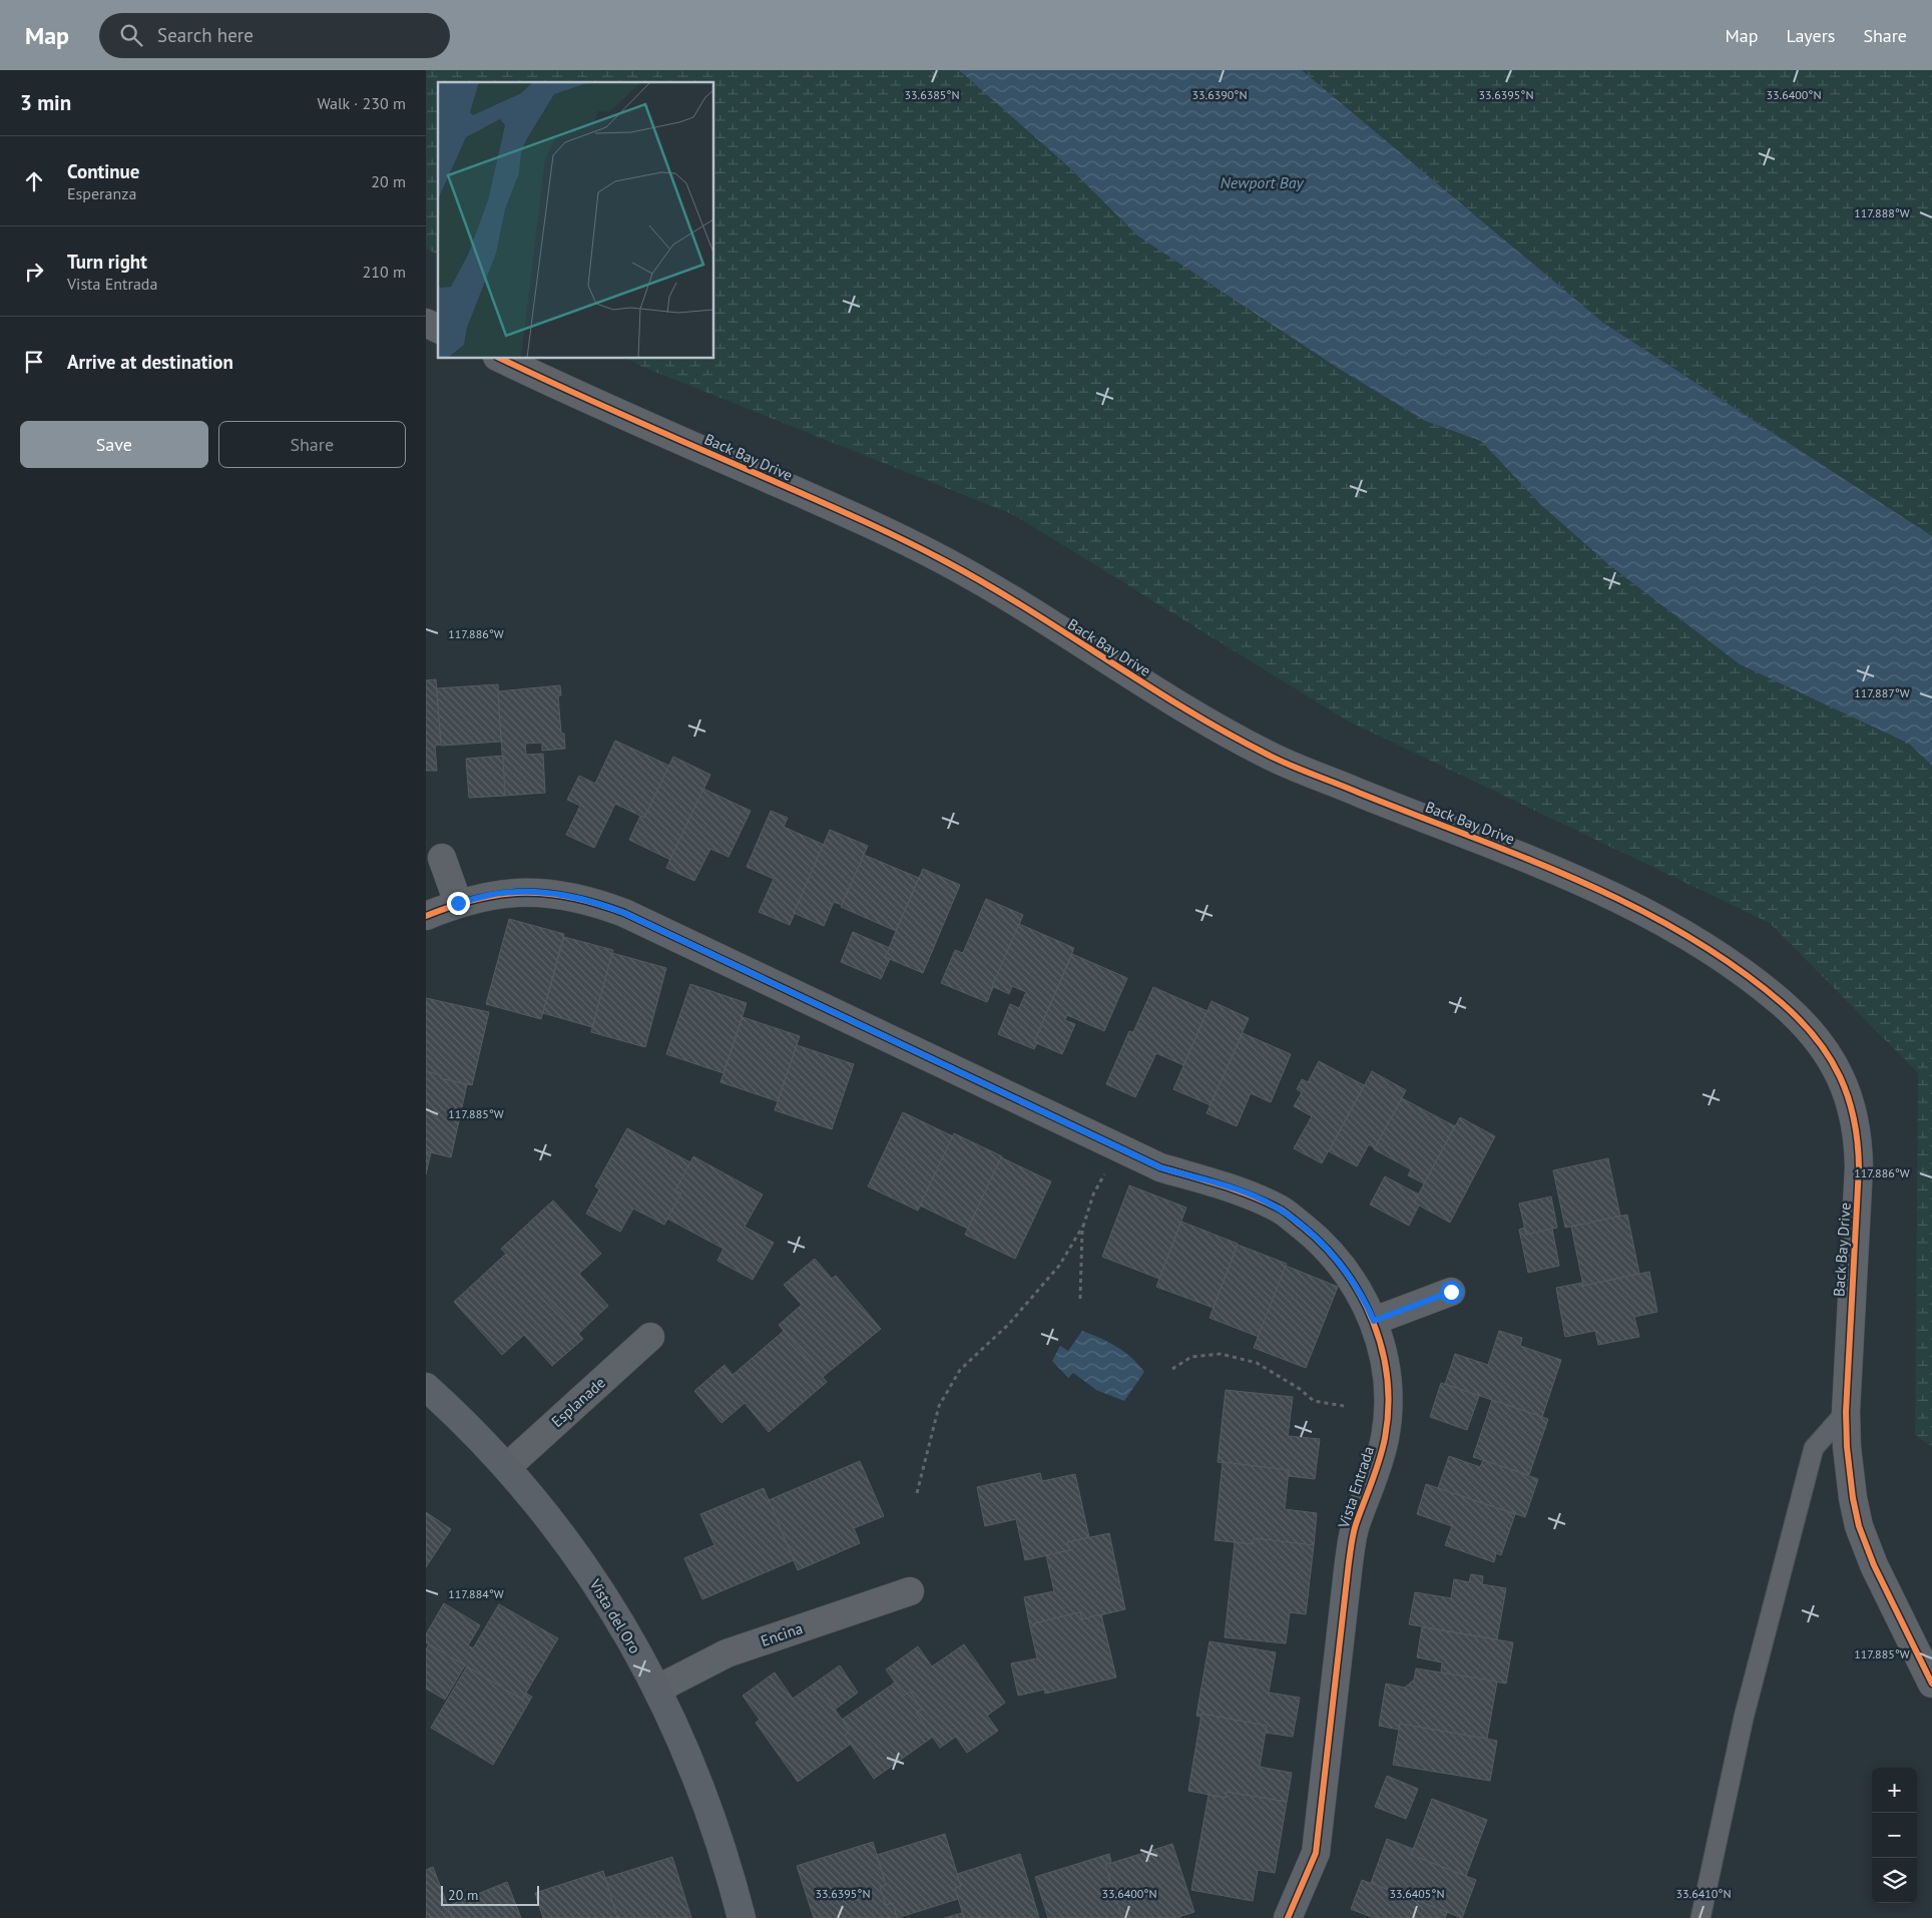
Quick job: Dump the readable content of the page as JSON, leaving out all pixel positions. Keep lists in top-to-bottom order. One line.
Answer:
{"streets":{"street":["Back Bay Drive","Esplanade","Vista Entrada","Vista del Oro","Encina"]},"crossings":[["Esplanade","Vista del Oro"],["Vista del Oro","Encina"]],"water":["Newport Bay"],"scale_bar":"20 m","page":{"header":"Map","search":"Search here","nav":["Map","Layers","Share"],"heading":["3 min","Walk · 230 m"],"list":[["Continue","Esperanza","20 m"],["Turn right","Vista Entrada","210 m"],"Arrive at destination"],"buttons":["Save","Share"],"map_buttons":["+","−"],"scale":"20 m"},"coordinates":["33.6385°N","33.6390°N","33.6395°N","33.6400°N","117.888°W","117.886°W","117.887°W","117.885°W","117.884°W","33.6405°N","33.6410°N"]}
